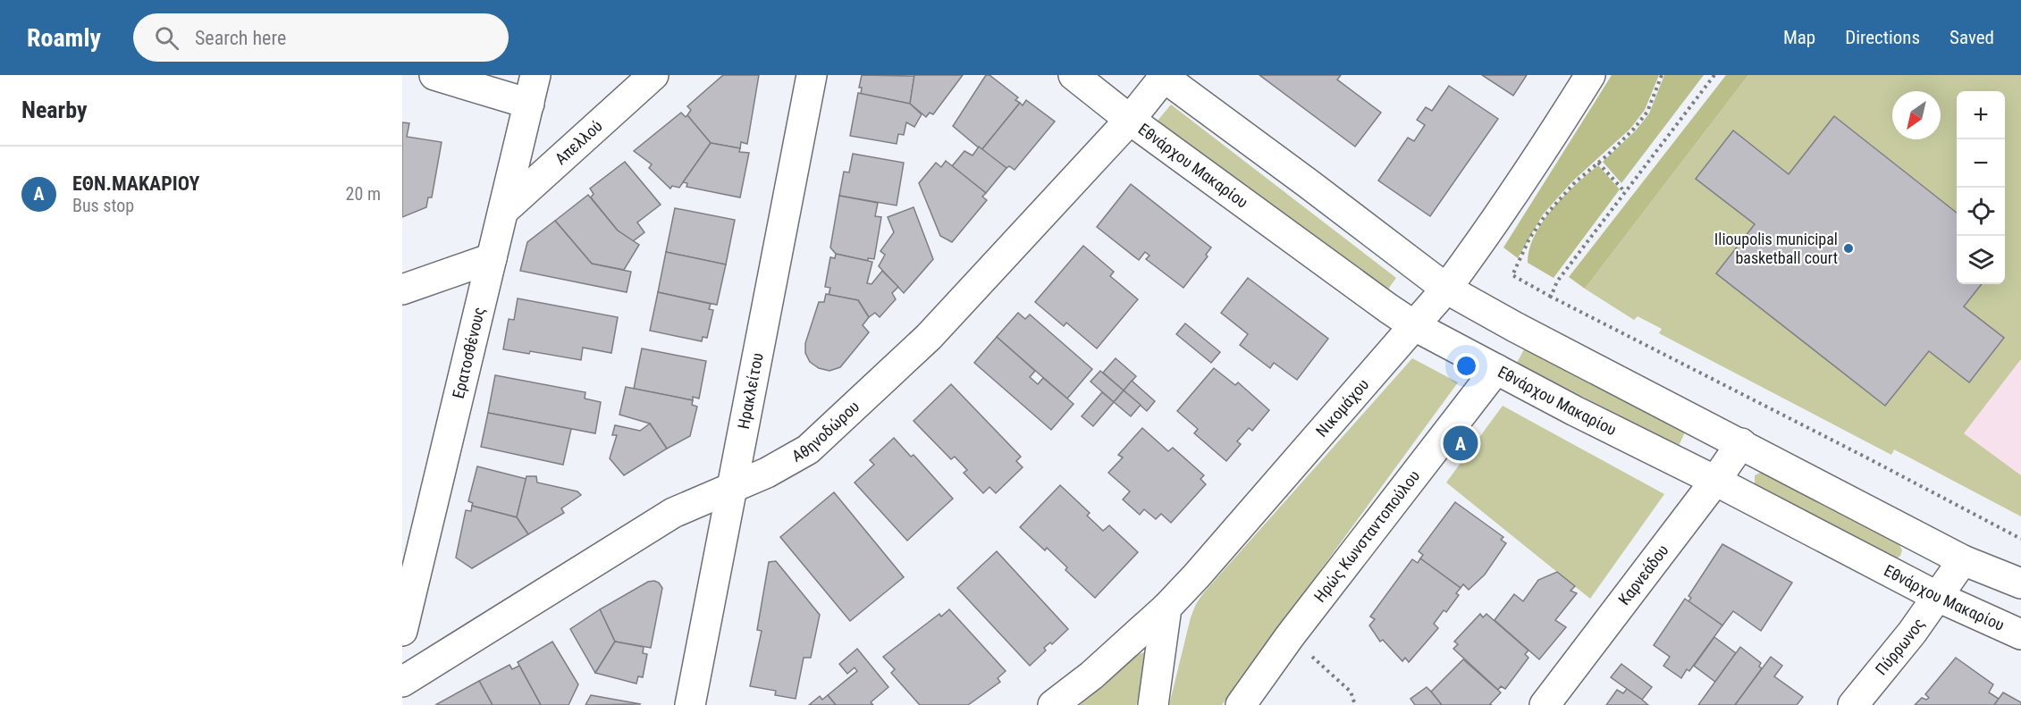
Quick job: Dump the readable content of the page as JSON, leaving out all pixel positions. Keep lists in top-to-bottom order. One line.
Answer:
{"streets":{"street":["Απελλού","Εθνάρχου Μακαρίου","Ερατοσθένους","Ηρακλείτου","Νικομάχου","Αθηνοδώρου","Ηρώς Κωνσταντοπούλου","Καρνεάδου","Πύρρωνος"]},"crossings":[["Απελλού","Ερατοσθένους"],["Εθνάρχου Μακαρίου","Νικομάχου"],["Εθνάρχου Μακαρίου","Αθηνοδώρου"],["Εθνάρχου Μακαρίου","Ηρώς Κωνσταντοπούλου"],["Εθνάρχου Μακαρίου","Καρνεάδου"],["Εθνάρχου Μακαρίου","Πύρρωνος"],["Ηρακλείτου","Αθηνοδώρου"]],"places":["Ilioupolis municipal basketball court"],"north":"bottom left","page":{"header":"Roamly","search":"Search here","nav":["Map","Directions","Saved"],"heading":"Nearby","map_buttons":["+","−"],"list":[{"mark":"A","name":"ΕΘΝ.ΜΑΚΑΡΙΟΥ","note":"Bus stop","value":"20 m"}],"pins":"A"}}
